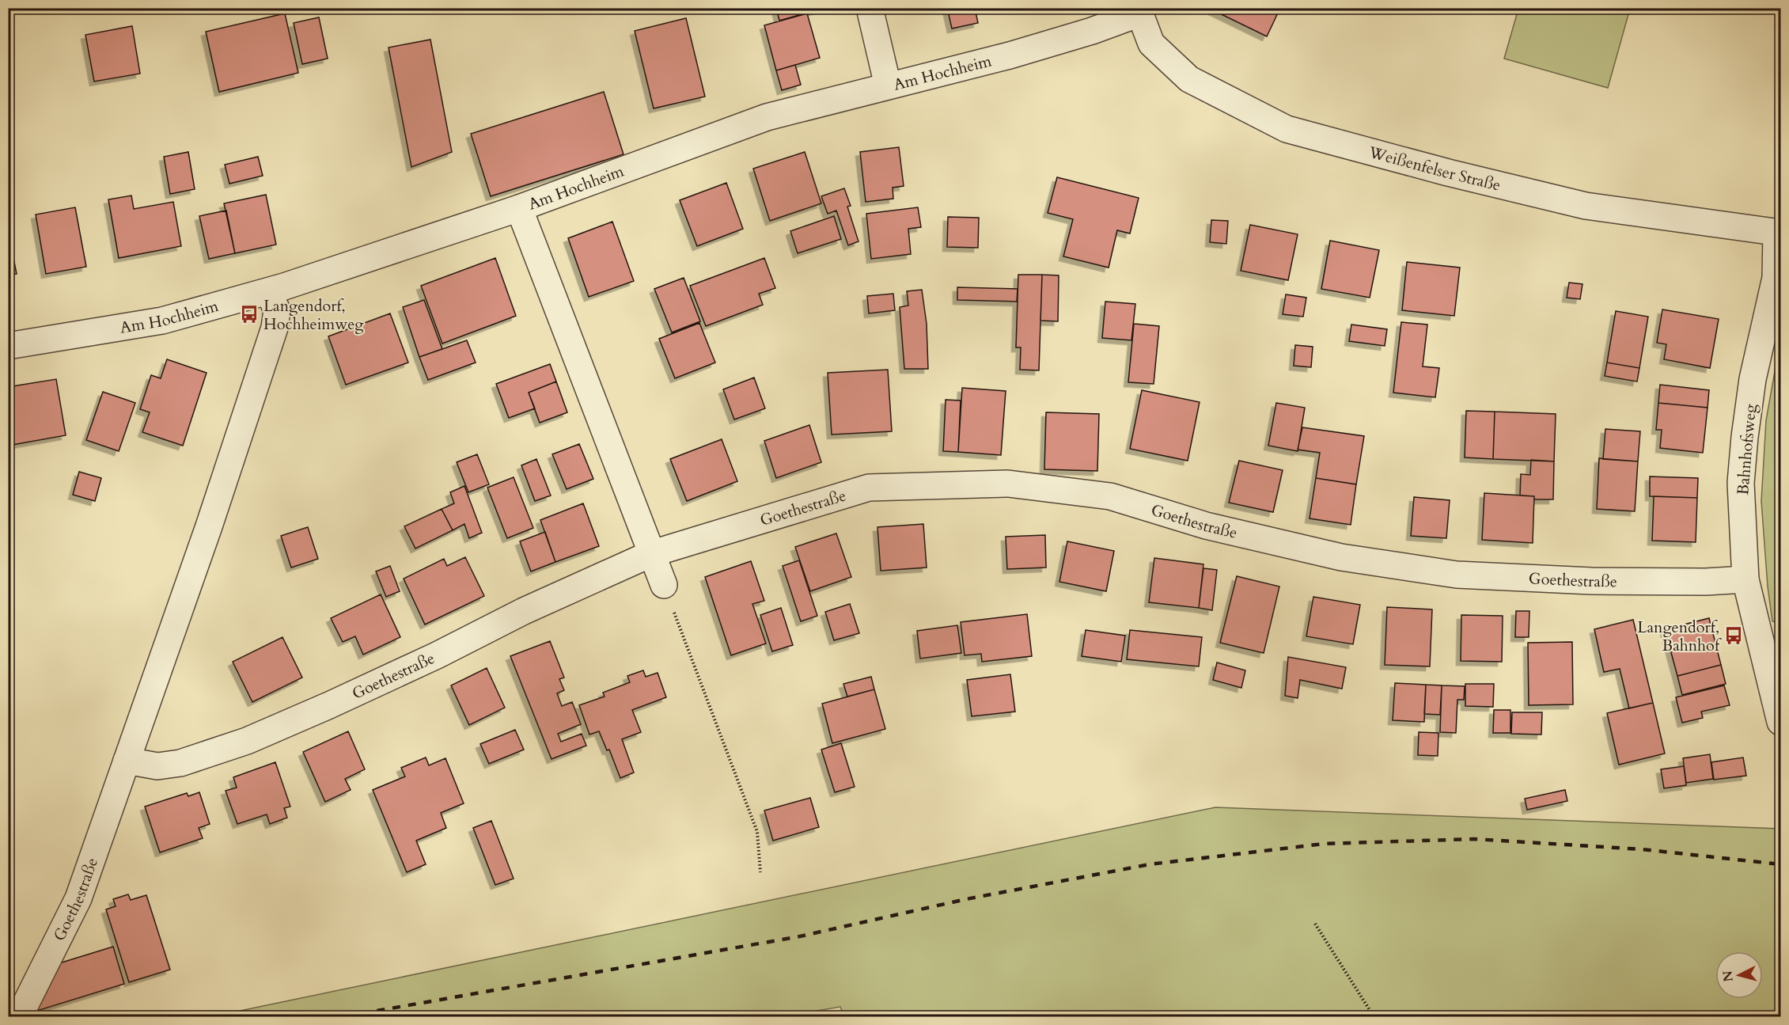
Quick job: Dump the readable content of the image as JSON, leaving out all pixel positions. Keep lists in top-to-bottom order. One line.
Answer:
{"streets":{"street":["Am Hochheim","Weißenfelser Straße","Bahnhofsweg","Goethestraße"]},"crossings":[["Am Hochheim","Weißenfelser Straße"],["Am Hochheim","Goethestraße"],["Weißenfelser Straße","Bahnhofsweg"],["Bahnhofsweg","Goethestraße"]],"places":{"bus stop":["Langendorf, Hochheimweg","Langendorf, Bahnhof"]},"north":"left"}
